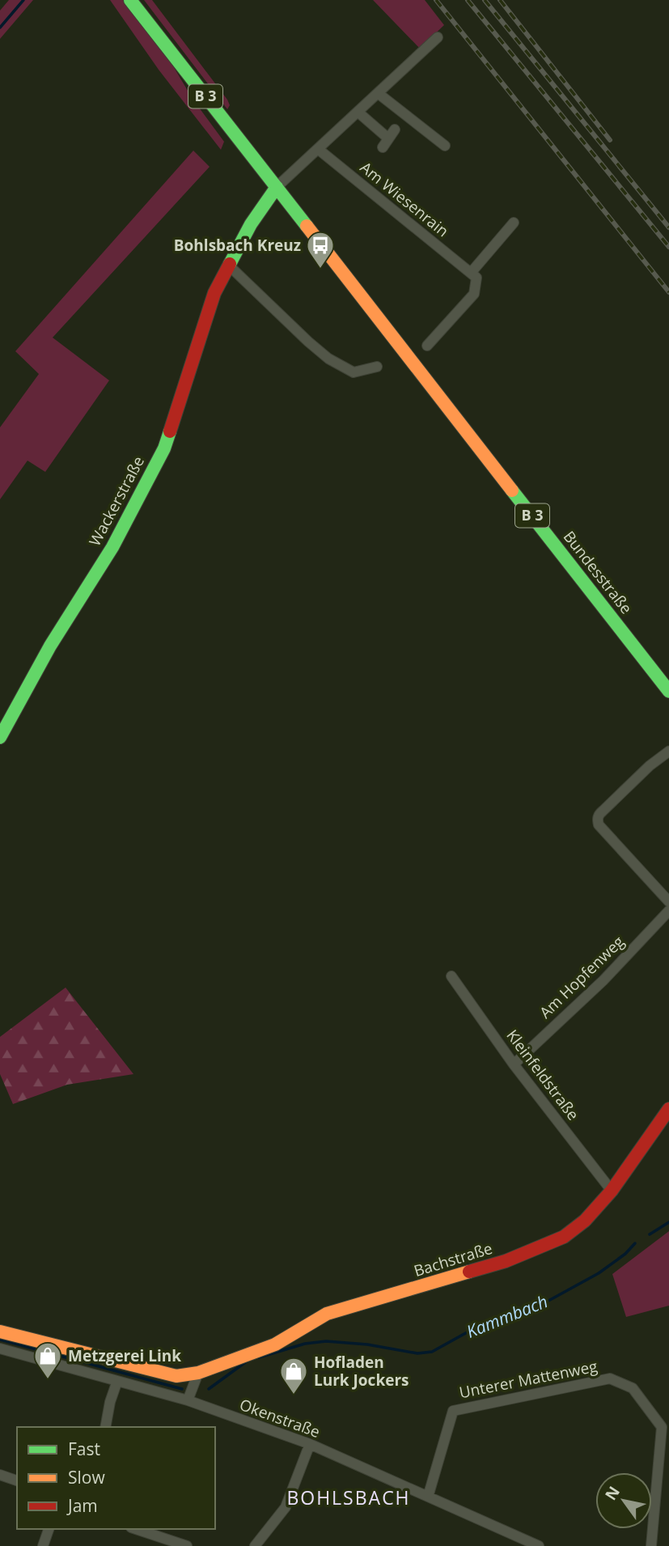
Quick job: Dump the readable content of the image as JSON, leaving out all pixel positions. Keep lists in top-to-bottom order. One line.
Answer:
{"streets":{"street":["B 3","Am Wiesenrain","Wackerstraße","Bundesstraße","Am Hopfenweg","Kleinfeldstraße","Bachstraße","Unterer Mattenweg","Okenstraße"]},"crossings":[["B 3","Wackerstraße"],["B 3","Bundesstraße"],["Am Wiesenrain","Wackerstraße"],["Wackerstraße","Bundesstraße"],["Am Hopfenweg","Kleinfeldstraße"],["Kleinfeldstraße","Bachstraße"],["Unterer Mattenweg","Okenstraße"]],"districts":["BOHLSBACH"],"water":["Kammbach"],"places":{"bus stop":["Bohlsbach Kreuz"],"shop":["Metzgerei Link","Hofladen Lurk Jockers"]},"legend":["Fast","Slow","Jam"],"north":"top left"}
